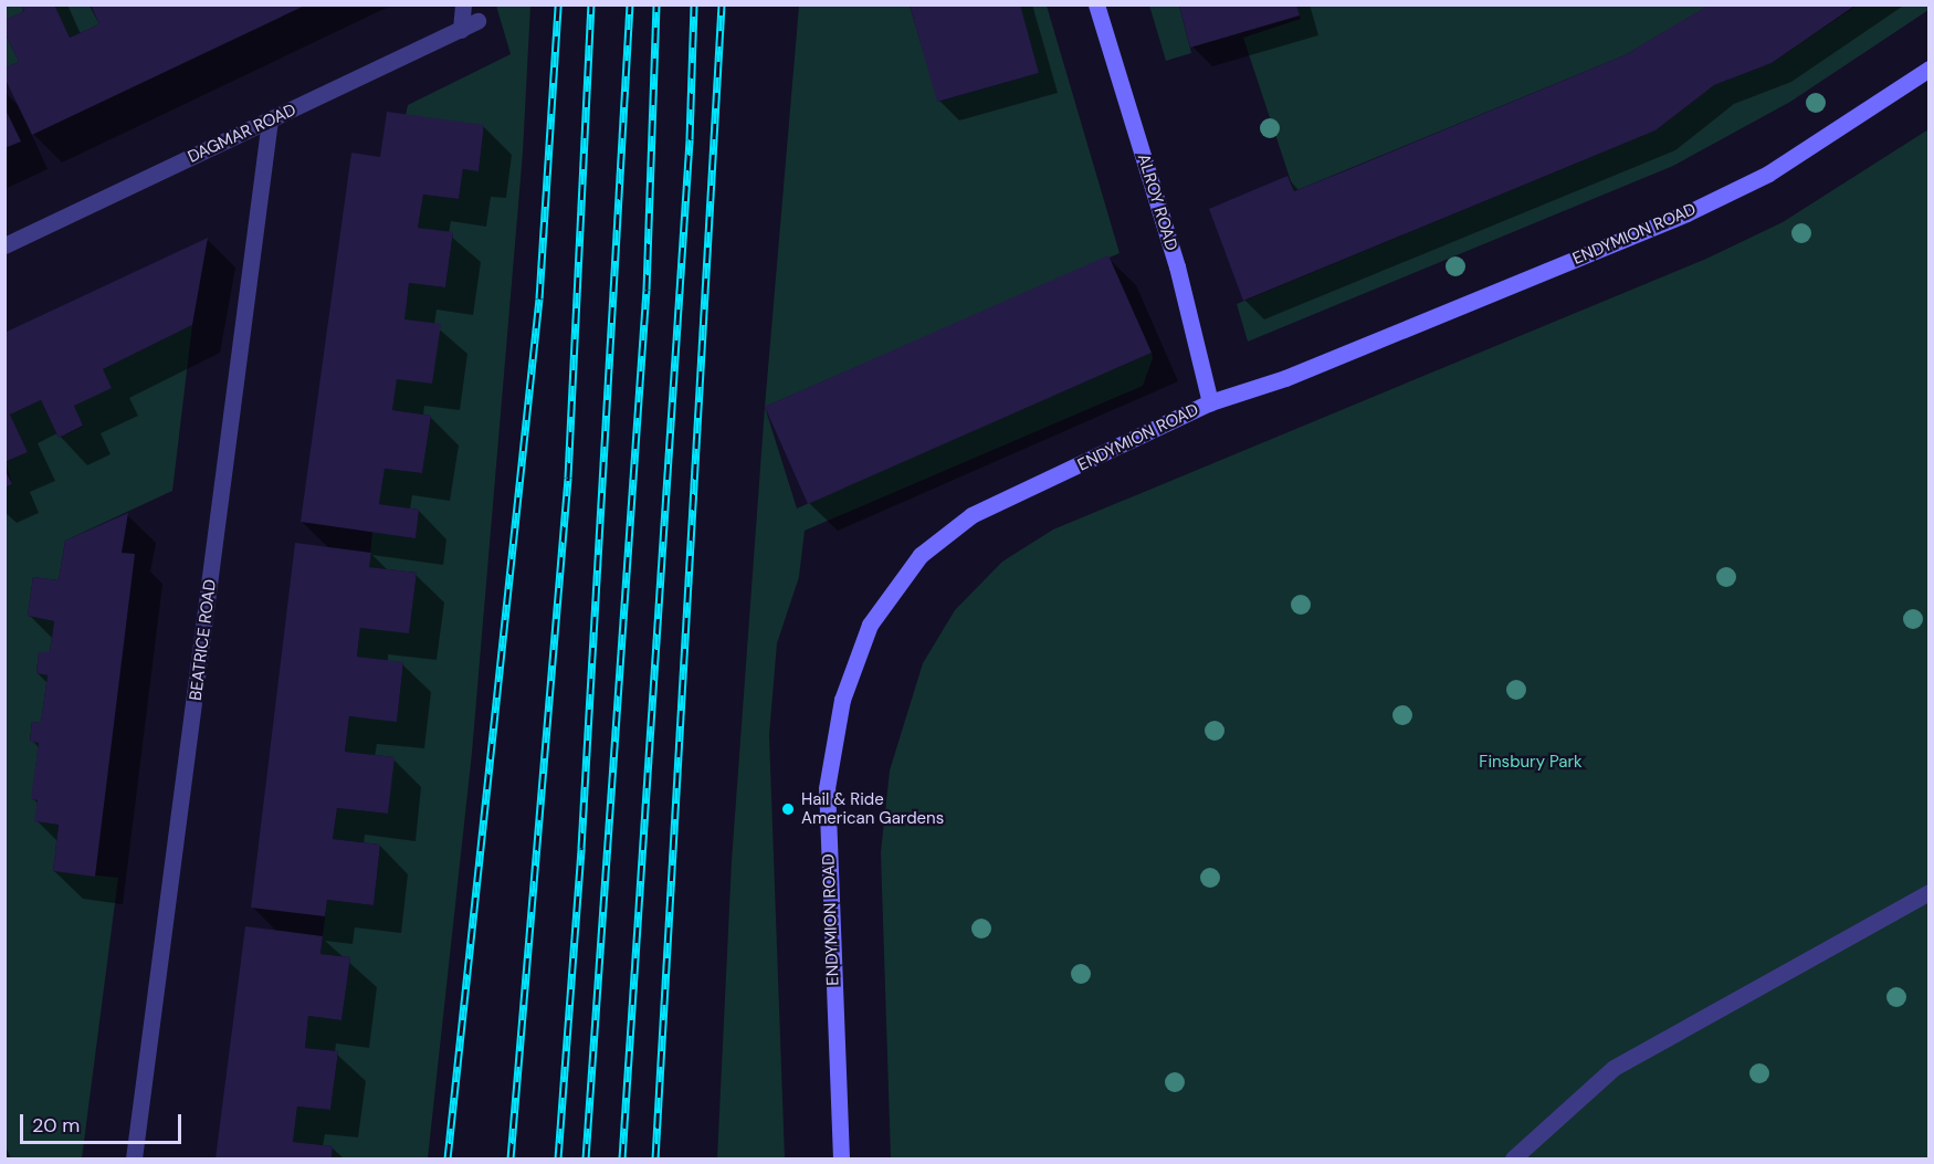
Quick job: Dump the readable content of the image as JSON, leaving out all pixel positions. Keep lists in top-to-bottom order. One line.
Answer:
{"streets":{"main road":["ALROY ROAD","ENDYMION ROAD"],"street":["DAGMAR ROAD","BEATRICE ROAD"]},"crossings":[["DAGMAR ROAD","BEATRICE ROAD"],["ALROY ROAD","ENDYMION ROAD"]],"parks":["Finsbury Park"],"places":["Hail & Ride American Gardens"],"scale_bar":"20 m"}
